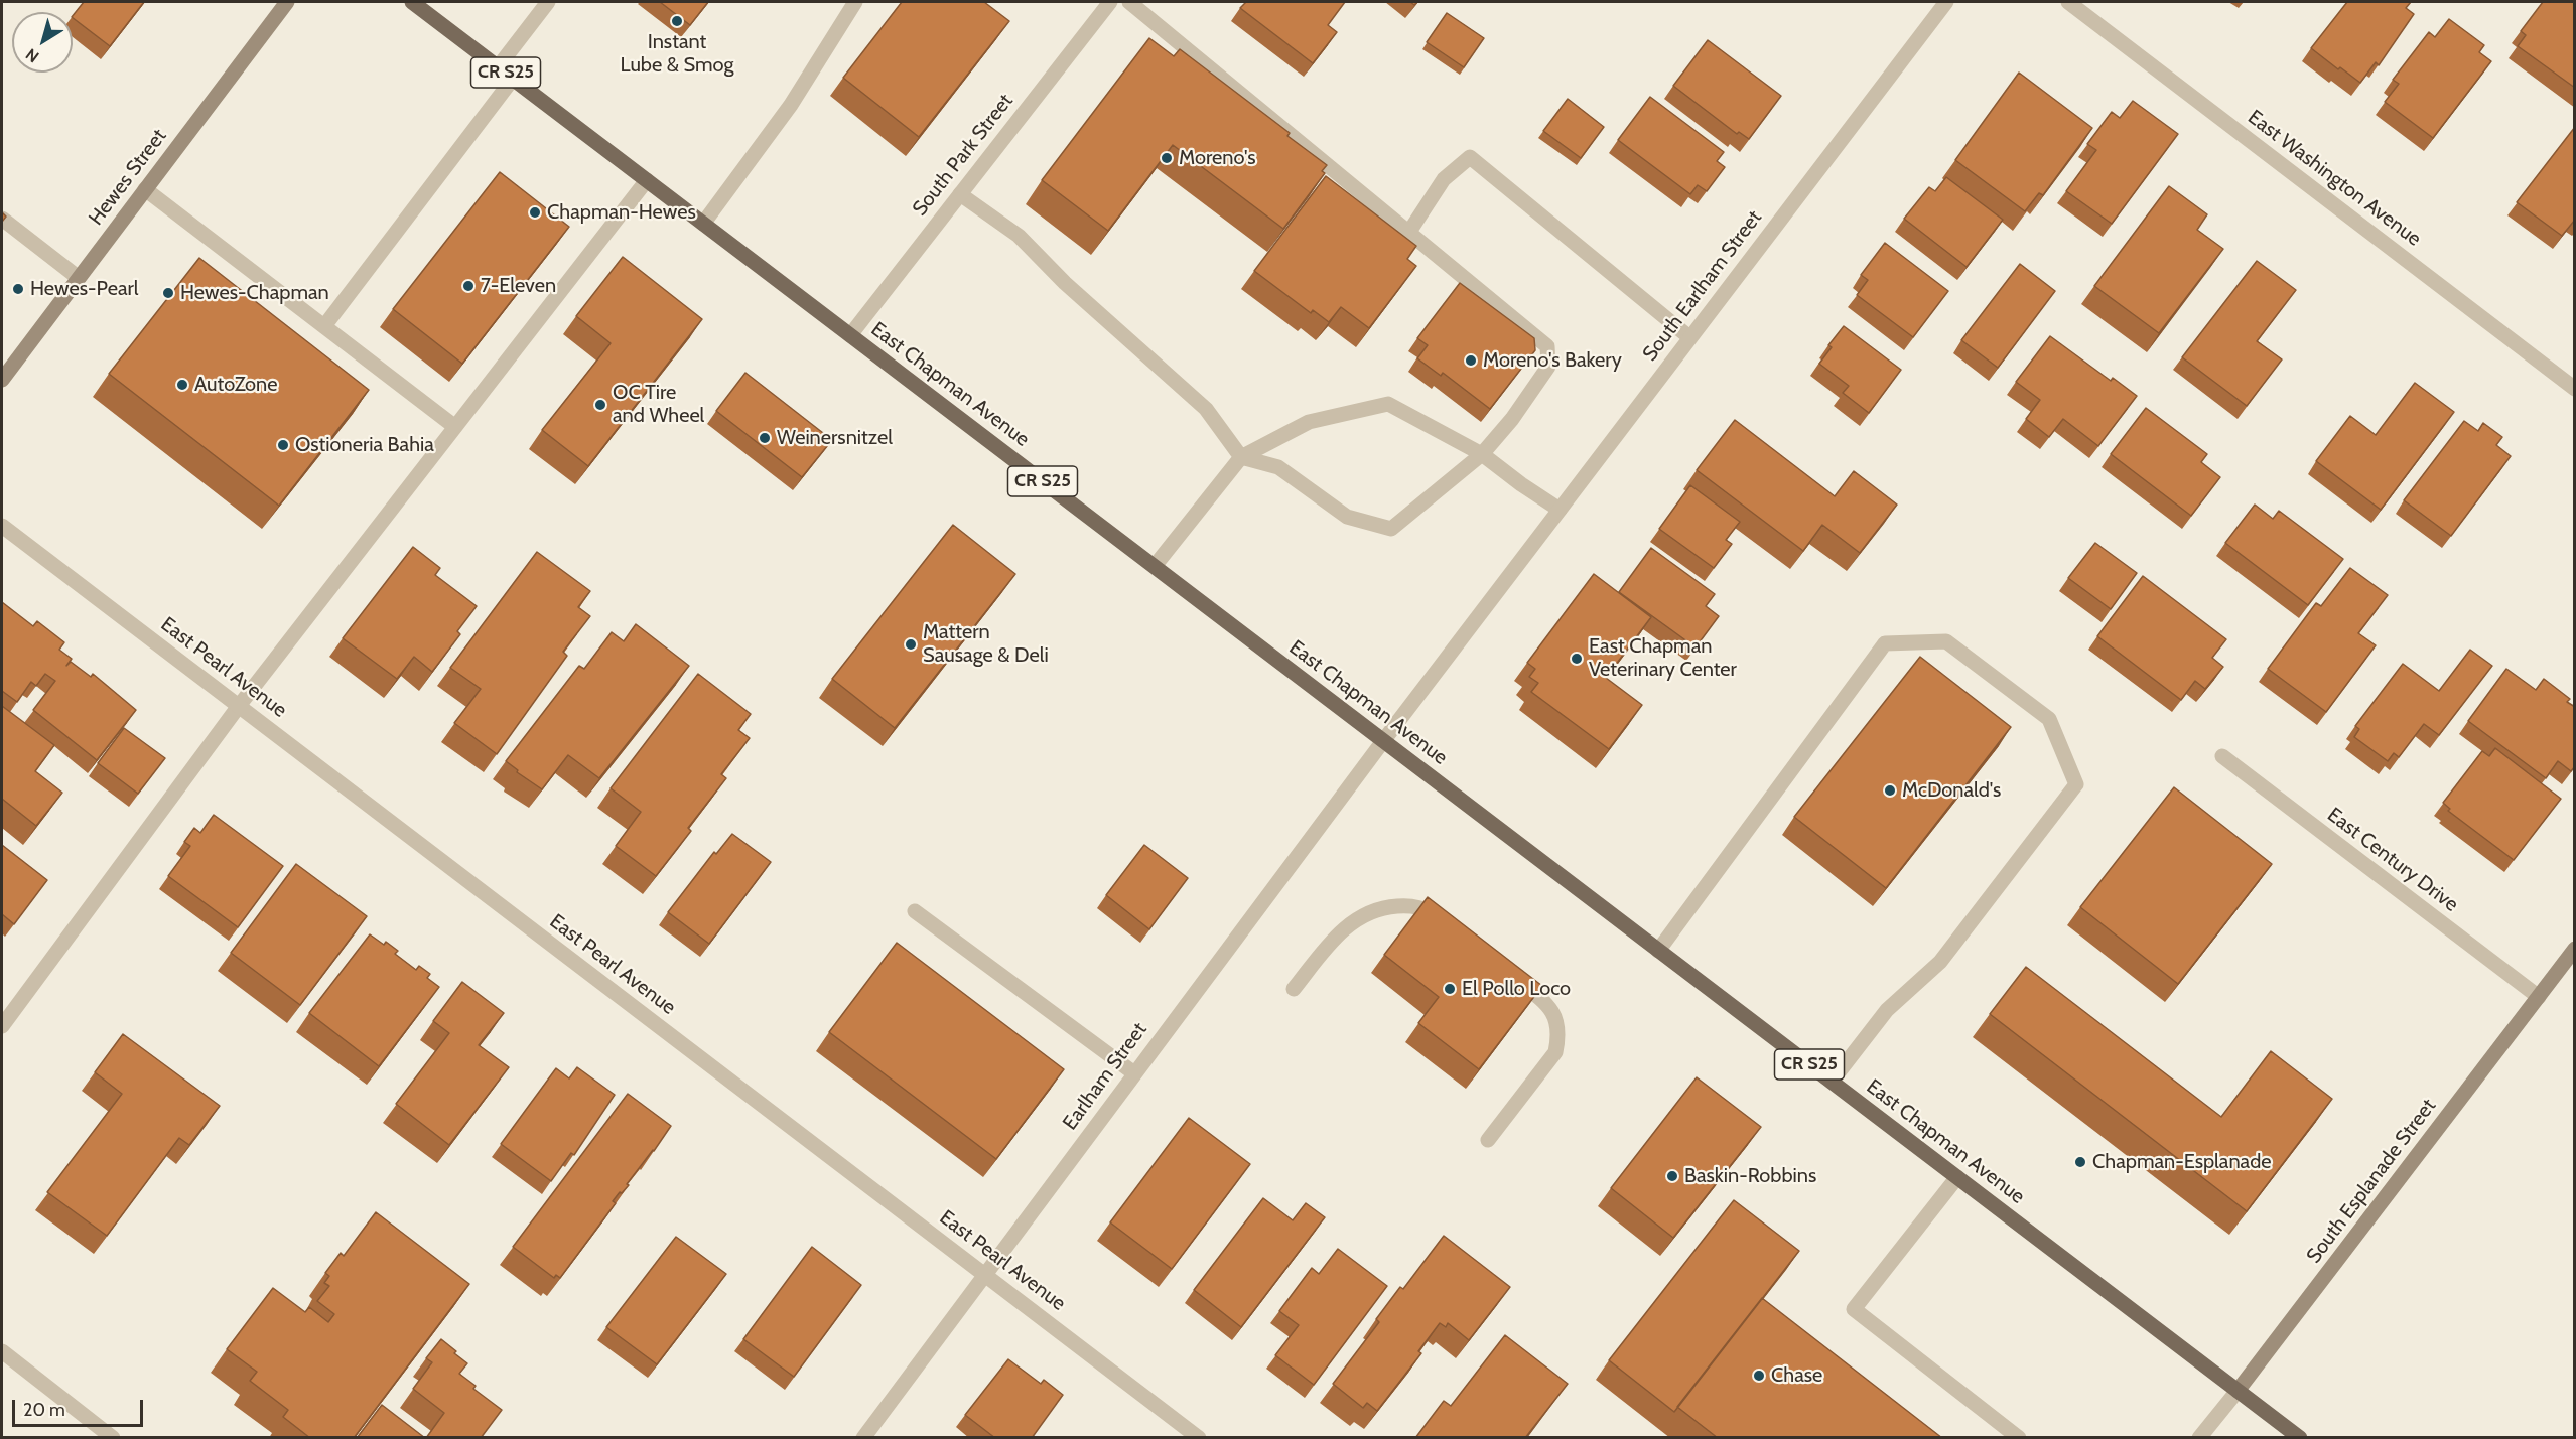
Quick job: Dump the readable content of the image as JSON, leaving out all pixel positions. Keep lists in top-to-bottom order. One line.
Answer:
{"streets":{"main road":["CR S25","Hewes Street","East Chapman Avenue","South Esplanade Street"],"street":["South Park Street","East Washington Avenue","South Earlham Street","East Pearl Avenue","East Century Drive","Earlham Street"]},"crossings":[["South Park Street","East Chapman Avenue"],["South Earlham Street","East Chapman Avenue"],["South Earlham Street","Earlham Street"],["East Chapman Avenue","Earlham Street"],["East Chapman Avenue","South Esplanade Street"],["East Pearl Avenue","Earlham Street"],["East Century Drive","South Esplanade Street"]],"places":["Instant Lube & Smog","Moreno's","Chapman-Hewes","7-Eleven","Hewes-Pearl","Hewes-Chapman","Moreno's Bakery","AutoZone","OC Tire and Wheel","Weinersnitzel","Ostioneria Bahia","Mattern Sausage & Deli","East Chapman Veterinary Center","McDonald's","El Pollo Loco","Chapman-Esplanade","Baskin-Robbins","Chase"],"scale_bar":"20 m","north":"bottom left"}
